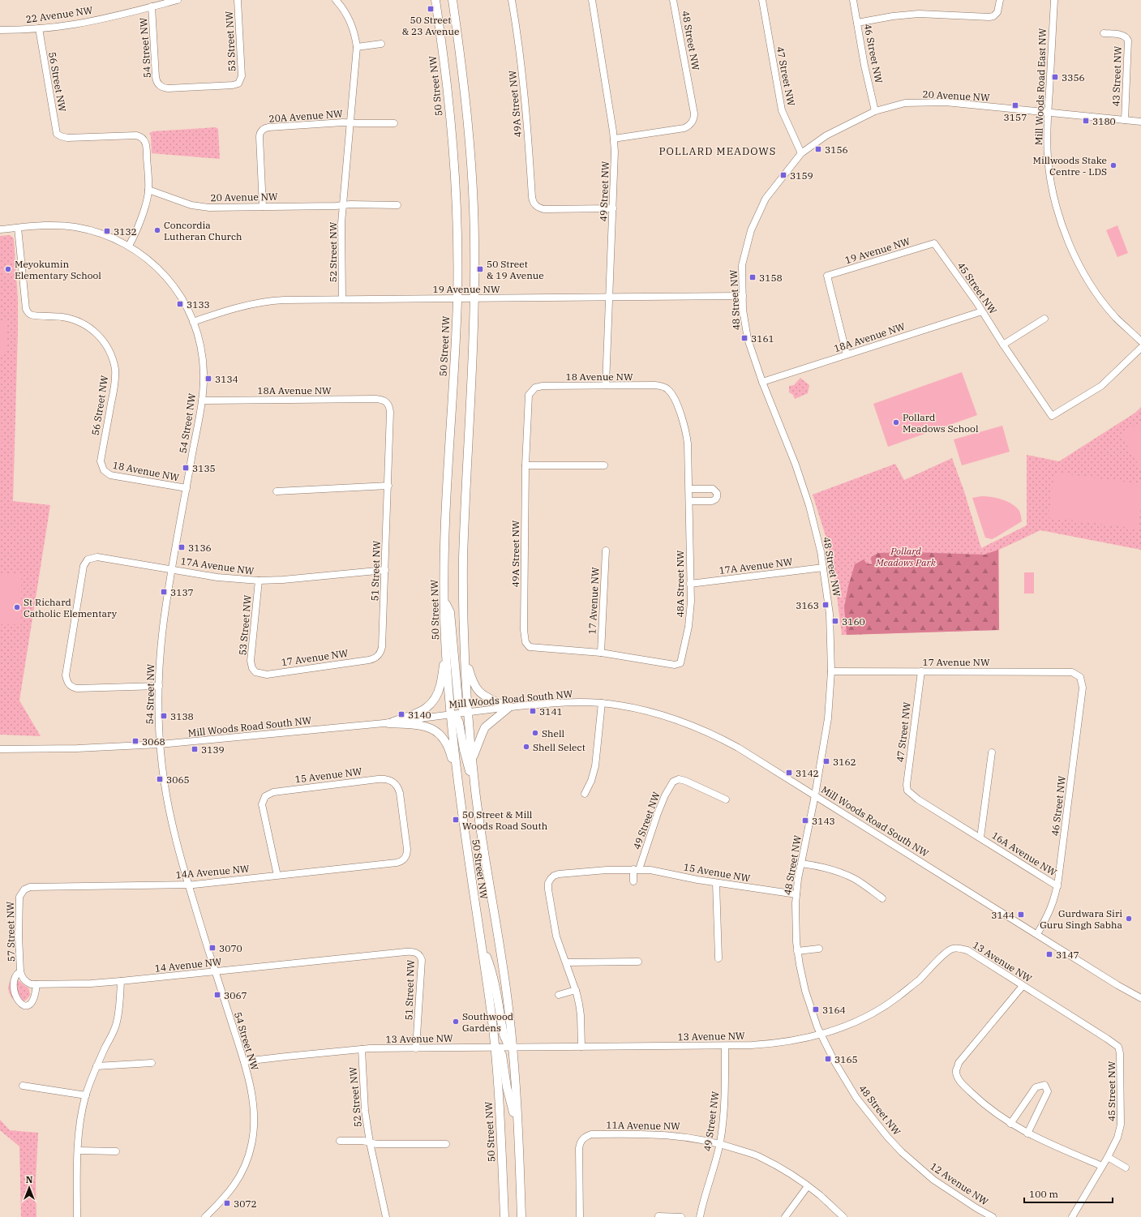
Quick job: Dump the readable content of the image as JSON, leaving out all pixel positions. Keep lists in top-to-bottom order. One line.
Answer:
{"streets":{"main road":["50 Street NW"],"street":["22 Avenue NW","48 Street NW","53 Street NW","54 Street NW","46 Street NW","47 Street NW","43 Street NW","56 Street NW","Mill Woods Road East NW","20 Avenue NW","49A Street NW","20A Avenue NW","49 Street NW","19 Avenue NW","52 Street NW","45 Street NW","18A Avenue NW","18 Avenue NW","17A Avenue NW","51 Street NW","48A Street NW","17 Avenue NW","Mill Woods Road South NW","15 Avenue NW","16A Avenue NW","14A Avenue NW","57 Street NW","13 Avenue NW","14 Avenue NW","11A Avenue NW","12 Avenue NW"]},"crossings":[["22 Avenue NW","54 Street NW"],["22 Avenue NW","56 Street NW"],["48 Street NW","20 Avenue NW"],["48 Street NW","49 Street NW"],["48 Street NW","19 Avenue NW"],["48 Street NW","18A Avenue NW"],["48 Street NW","17A Avenue NW"],["48 Street NW","17 Avenue NW"],["48 Street NW","Mill Woods Road South NW"],["48 Street NW","15 Avenue NW"],["48 Street NW","13 Avenue NW"],["48 Street NW","12 Avenue NW"],["53 Street NW","54 Street NW"],["53 Street NW","17A Avenue NW"],["53 Street NW","17 Avenue NW"],["54 Street NW","56 Street NW"],["54 Street NW","19 Avenue NW"],["54 Street NW","18A Avenue NW"],["54 Street NW","18 Avenue NW"],["54 Street NW","17A Avenue NW"],["54 Street NW","Mill Woods Road South NW"],["54 Street NW","14A Avenue NW"],["54 Street NW","13 Avenue NW"],["54 Street NW","14 Avenue NW"],["46 Street NW","20 Avenue NW"],["46 Street NW","17 Avenue NW"],["46 Street NW","Mill Woods Road South NW"],["46 Street NW","16A Avenue NW"],["47 Street NW","20 Avenue NW"],["47 Street NW","17 Avenue NW"],["47 Street NW","16A Avenue NW"],["43 Street NW","20 Avenue NW"],["56 Street NW","20 Avenue NW"],["56 Street NW","18 Avenue NW"],["50 Street NW","19 Avenue NW"],["50 Street NW","Mill Woods Road South NW"],["50 Street NW","13 Avenue NW"],["Mill Woods Road East NW","20 Avenue NW"],["20 Avenue NW","20A Avenue NW"],["20 Avenue NW","52 Street NW"],["49A Street NW","49 Street NW"],["49A Street NW","18 Avenue NW"],["49A Street NW","48A Street NW"],["49A Street NW","17 Avenue NW"],["20A Avenue NW","52 Street NW"],["49 Street NW","19 Avenue NW"],["49 Street NW","18 Avenue NW"],["49 Street NW","15 Avenue NW"],["49 Street NW","13 Avenue NW"],["49 Street NW","11A Avenue NW"],["19 Avenue NW","52 Street NW"],["19 Avenue NW","45 Street NW"],["19 Avenue NW","18A Avenue NW"],["52 Street NW","13 Avenue NW"],["45 Street NW","18A Avenue NW"],["45 Street NW","13 Avenue NW"],["18A Avenue NW","51 Street NW"],["18 Avenue NW","48A Street NW"],["17A Avenue NW","51 Street NW"],["17A Avenue NW","48A Street NW"],["51 Street NW","17 Avenue NW"],["51 Street NW","13 Avenue NW"],["51 Street NW","14 Avenue NW"],["48A Street NW","17 Avenue NW"],["15 Avenue NW","14A Avenue NW"],["14A Avenue NW","57 Street NW"],["57 Street NW","14 Avenue NW"]],"districts":["POLLARD MEADOWS"],"parks":["Pollard Meadows Park"],"places":{"transit":["50 Street & 23 Avenue","3356","3157","3180","3156","3159","3132","50 Street & 19 Avenue","3158","3133","3161","3134","3135","3136","3137","3163","3160","3141","3140","3138","3068","3139","3162","3142","3065","50 Street & Mill Woods Road South","3143","3144","3070","3147","3067","3164","3165","3072"],"other":["Millwoods Stake Centre - LDS","Concordia Lutheran Church","Meyokumin Elementary School","Pollard Meadows School","St Richard Catholic Elementary","Shell","Shell Select","Gurdwara Siri Guru Singh Sabha","Southwood Gardens"]},"scale_bar":"100 m","north":"top"}
